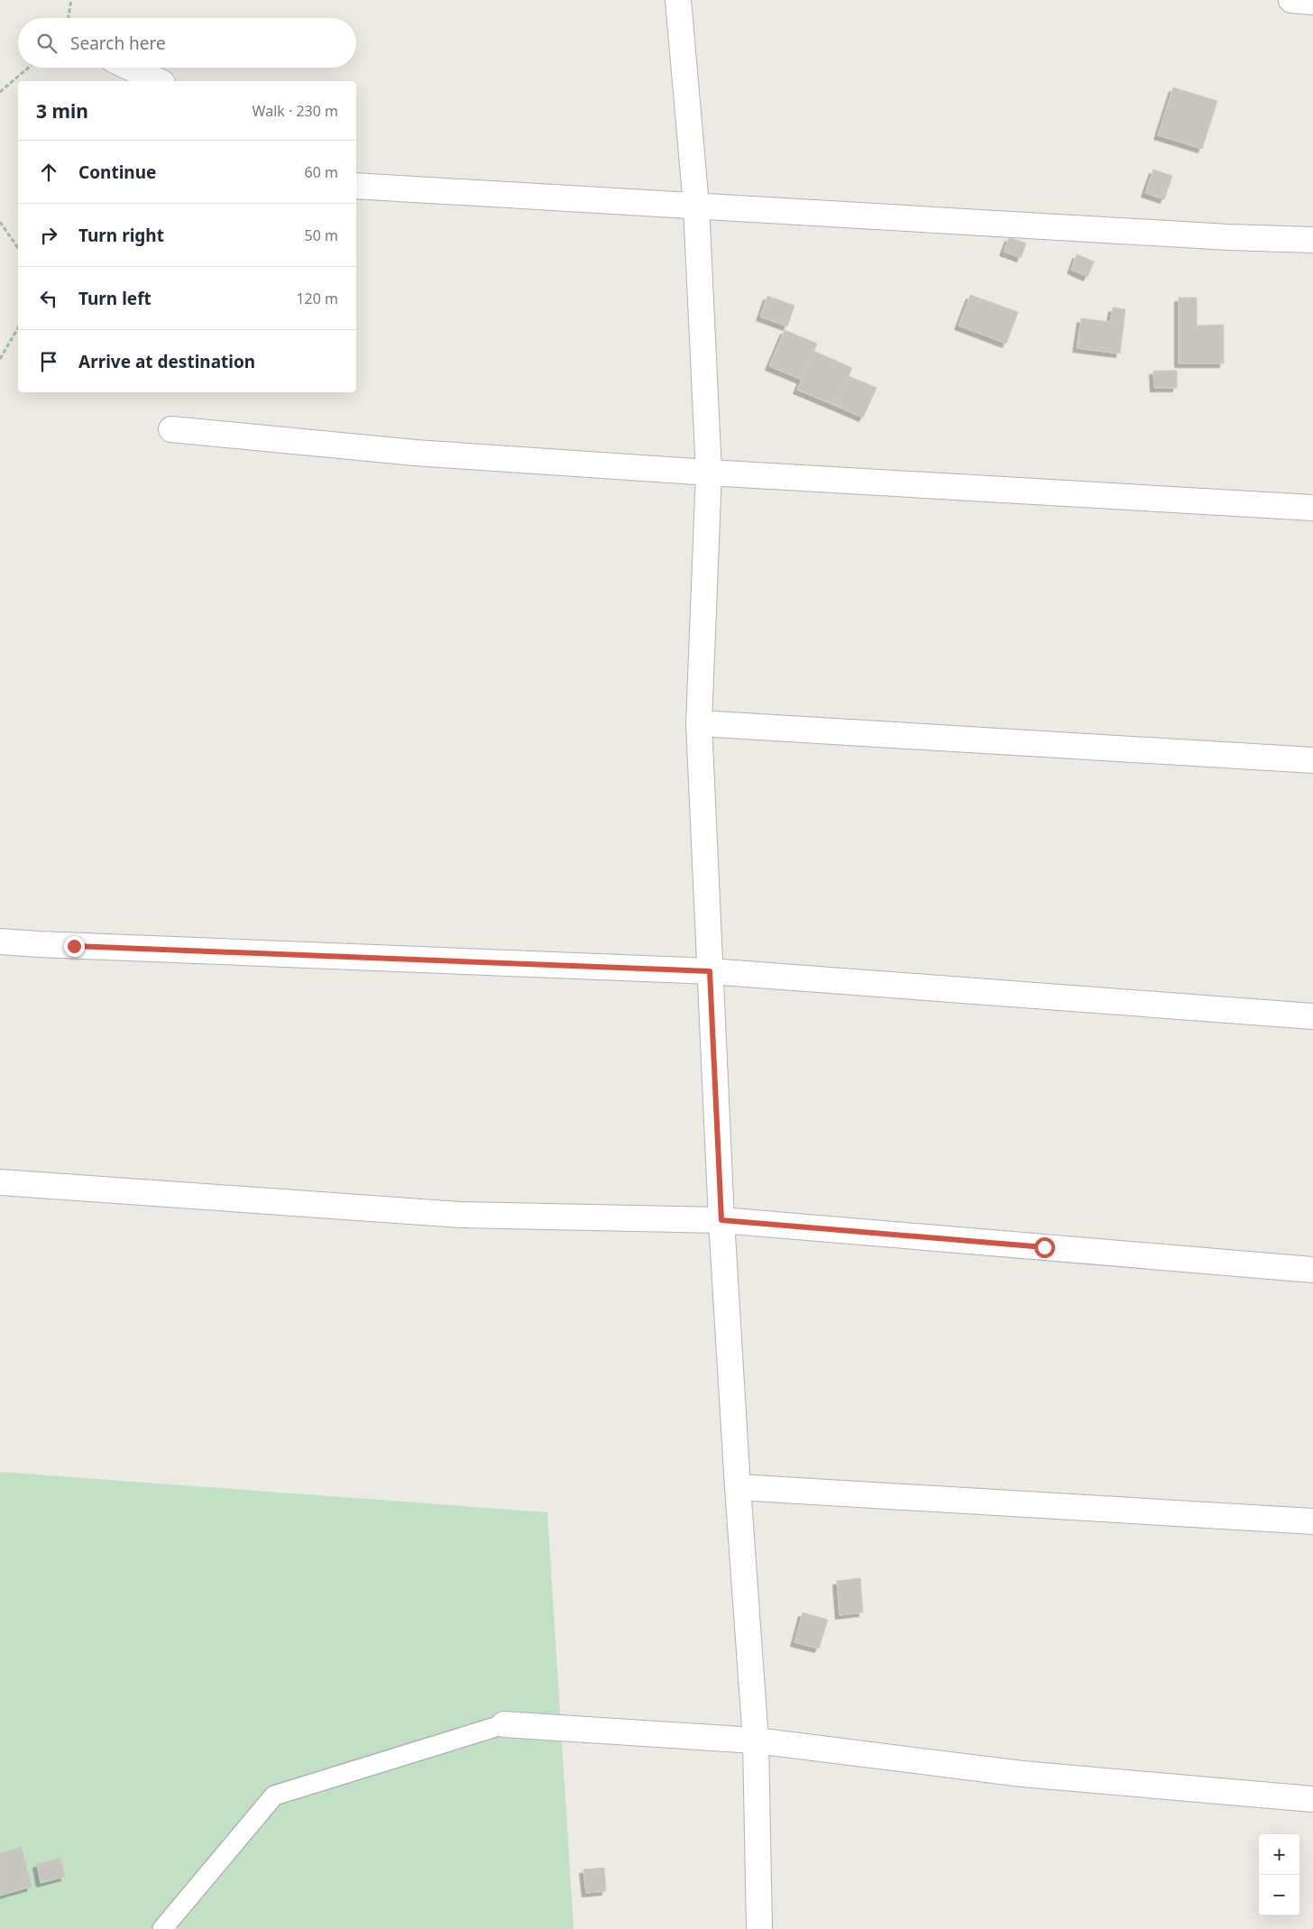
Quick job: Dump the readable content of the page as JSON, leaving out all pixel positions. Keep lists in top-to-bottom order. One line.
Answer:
{"page":{"search":"Search here","heading":["3 min","Walk · 230 m"],"list":[["Continue","60 m"],["Turn right","50 m"],["Turn left","120 m"],"Arrive at destination"],"map_buttons":["+","−"]}}
